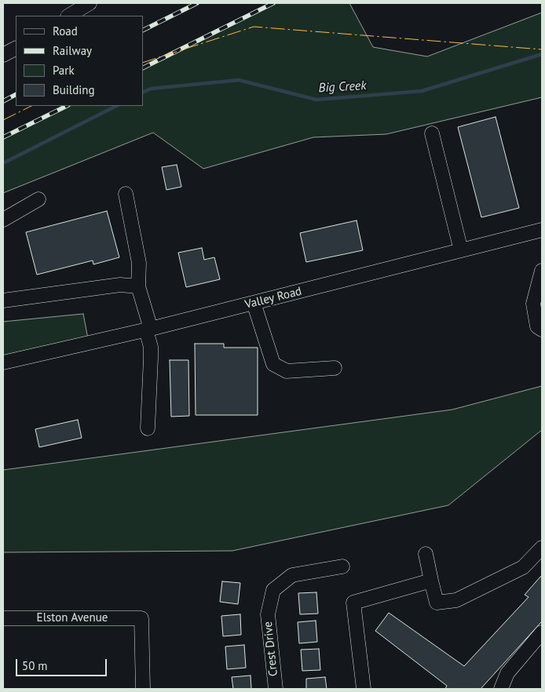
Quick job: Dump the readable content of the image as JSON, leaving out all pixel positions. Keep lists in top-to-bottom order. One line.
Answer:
{"streets":{"street":["Valley Road","Elston Avenue","Crest Drive"]},"water":["Big Creek"],"legend":["Road","Railway","Park","Building"],"scale_bar":"50 m"}
